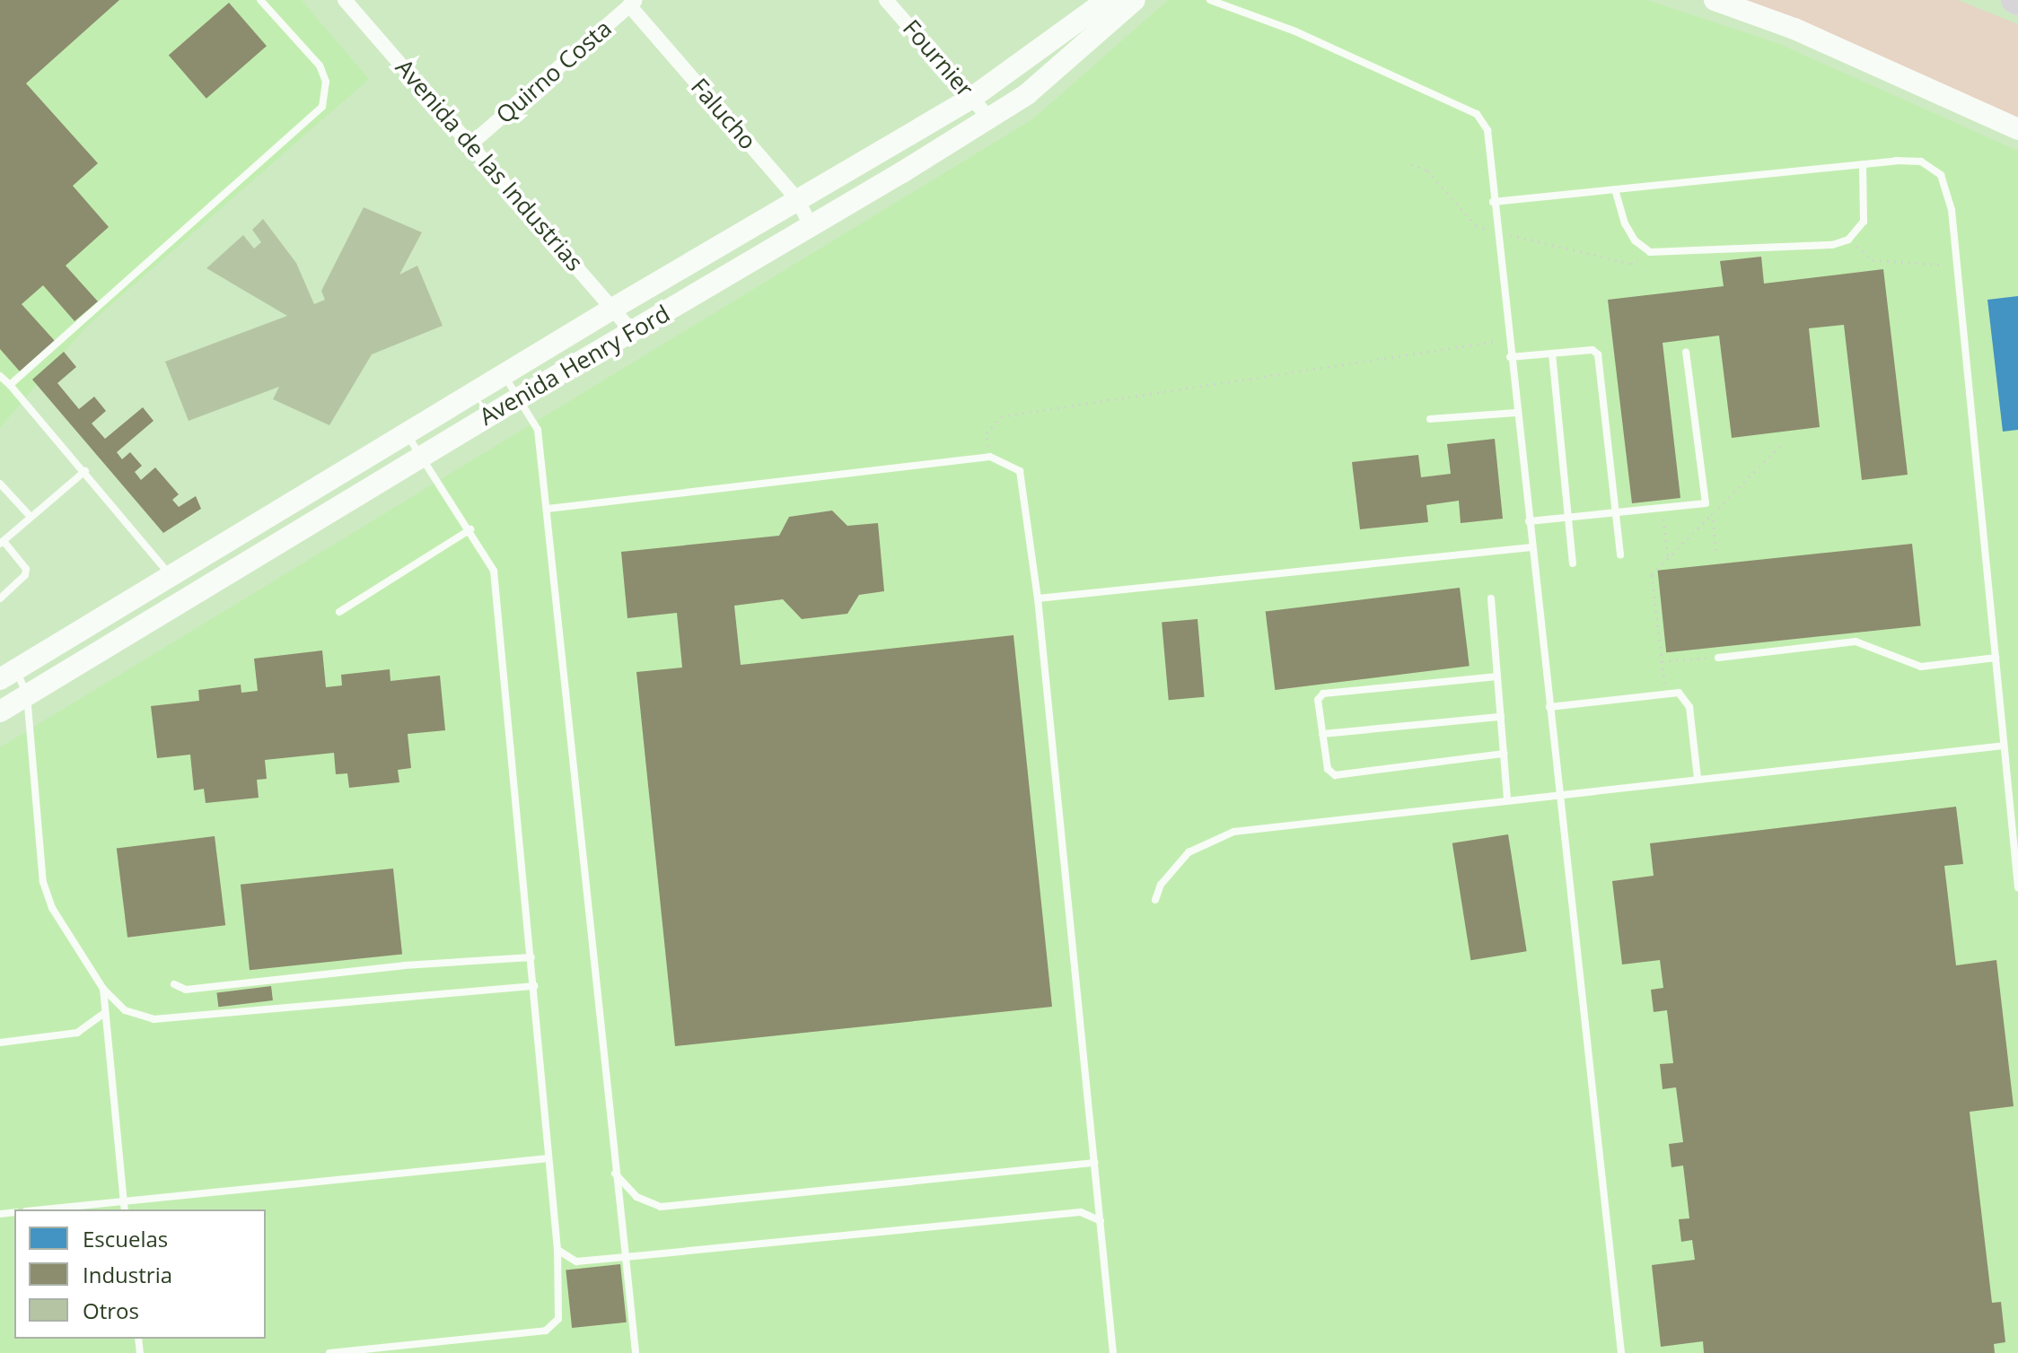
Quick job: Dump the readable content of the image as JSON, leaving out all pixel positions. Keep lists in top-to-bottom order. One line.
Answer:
{"streets":{"main road":["Avenida Henry Ford"],"street":["Fournier","Quirno Costa","Falucho","Avenida de las Industrias"]},"crossings":[["Fournier","Avenida Henry Ford"],["Quirno Costa","Falucho"],["Quirno Costa","Avenida de las Industrias"],["Falucho","Avenida Henry Ford"],["Avenida de las Industrias","Avenida Henry Ford"]],"legend":["Escuelas","Industria","Otros"]}
